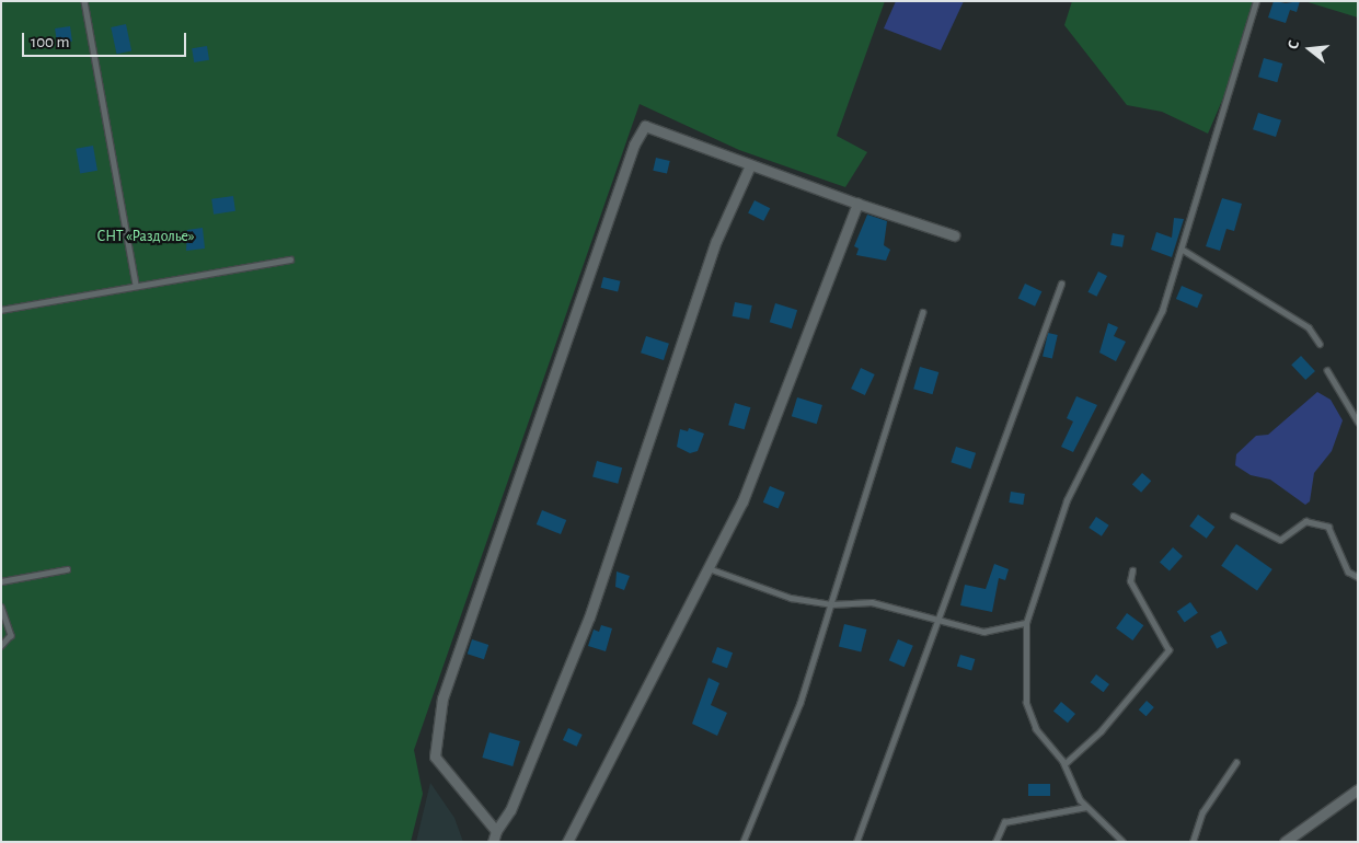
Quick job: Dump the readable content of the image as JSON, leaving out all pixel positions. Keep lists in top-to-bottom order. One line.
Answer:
{"parks":["СНТ «Раздолье»"],"scale_bar":"100 m","north":"left"}
